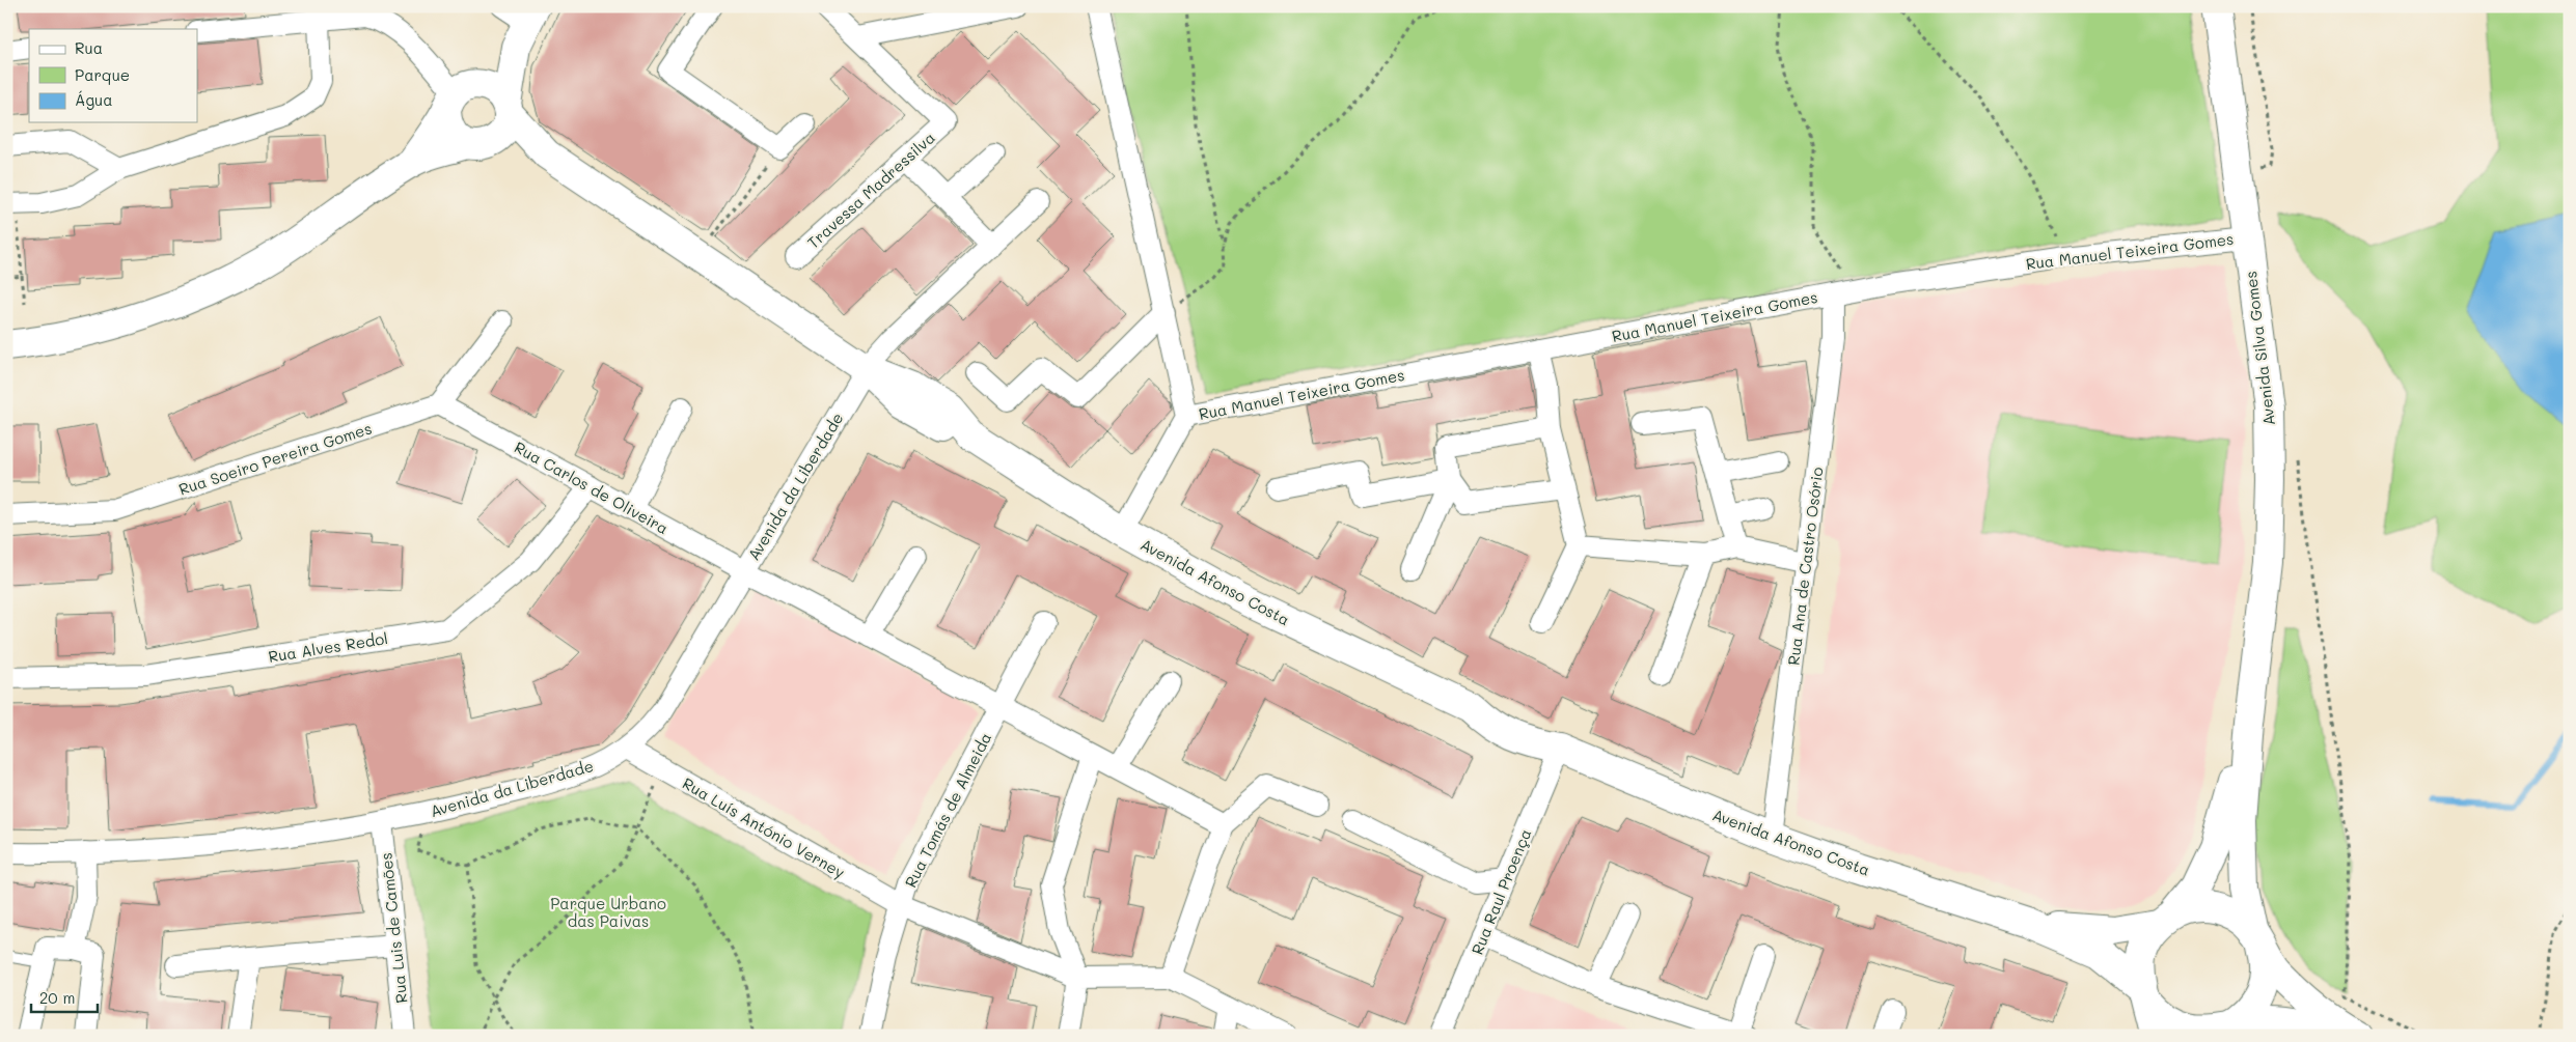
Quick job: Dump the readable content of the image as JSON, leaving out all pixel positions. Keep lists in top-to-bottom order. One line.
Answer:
{"streets":{"main road":["Avenida Silva Gomes","Avenida Afonso Costa"],"street":["Travessa Madressilva","Rua Manuel Teixeira Gomes","Rua Soeiro Pereira Gomes","Avenida da Liberdade","Rua Carlos de Oliveira","Rua Ana de Castro Osório","Rua Alves Redol","Rua Tomás de Almeida","Rua Luís António Verney","Rua Raul Proença","Rua Luis de Camões"]},"crossings":[["Rua Manuel Teixeira Gomes","Avenida Silva Gomes"],["Rua Manuel Teixeira Gomes","Rua Ana de Castro Osório"],["Rua Soeiro Pereira Gomes","Rua Carlos de Oliveira"],["Avenida da Liberdade","Rua Carlos de Oliveira"],["Avenida da Liberdade","Avenida Afonso Costa"],["Avenida da Liberdade","Rua Luís António Verney"],["Avenida da Liberdade","Rua Luis de Camões"],["Rua Carlos de Oliveira","Rua Alves Redol"],["Rua Carlos de Oliveira","Rua Tomás de Almeida"],["Rua Ana de Castro Osório","Avenida Afonso Costa"],["Avenida Afonso Costa","Rua Raul Proença"],["Rua Tomás de Almeida","Rua Luís António Verney"]],"parks":["Parque Urbano das Paivas"],"legend":["Rua","Parque","Água"],"scale_bar":"20 m"}
